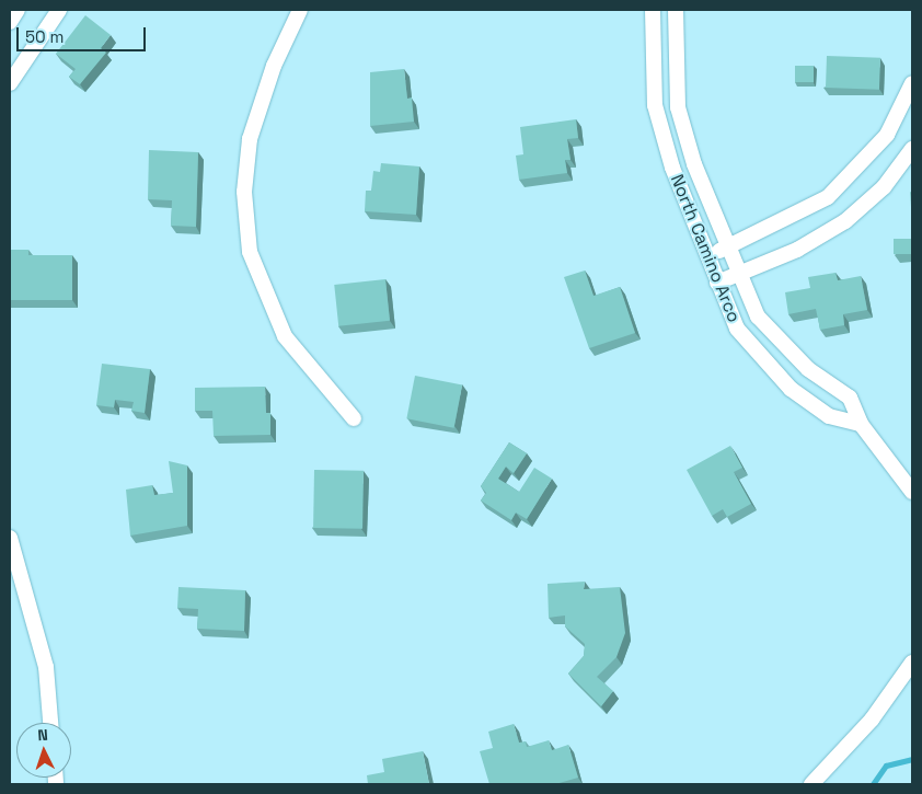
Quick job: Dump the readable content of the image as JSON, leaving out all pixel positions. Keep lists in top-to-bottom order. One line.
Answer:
{"streets":{"street":["North Camino Arco"]},"scale_bar":"50 m","north":"top"}
